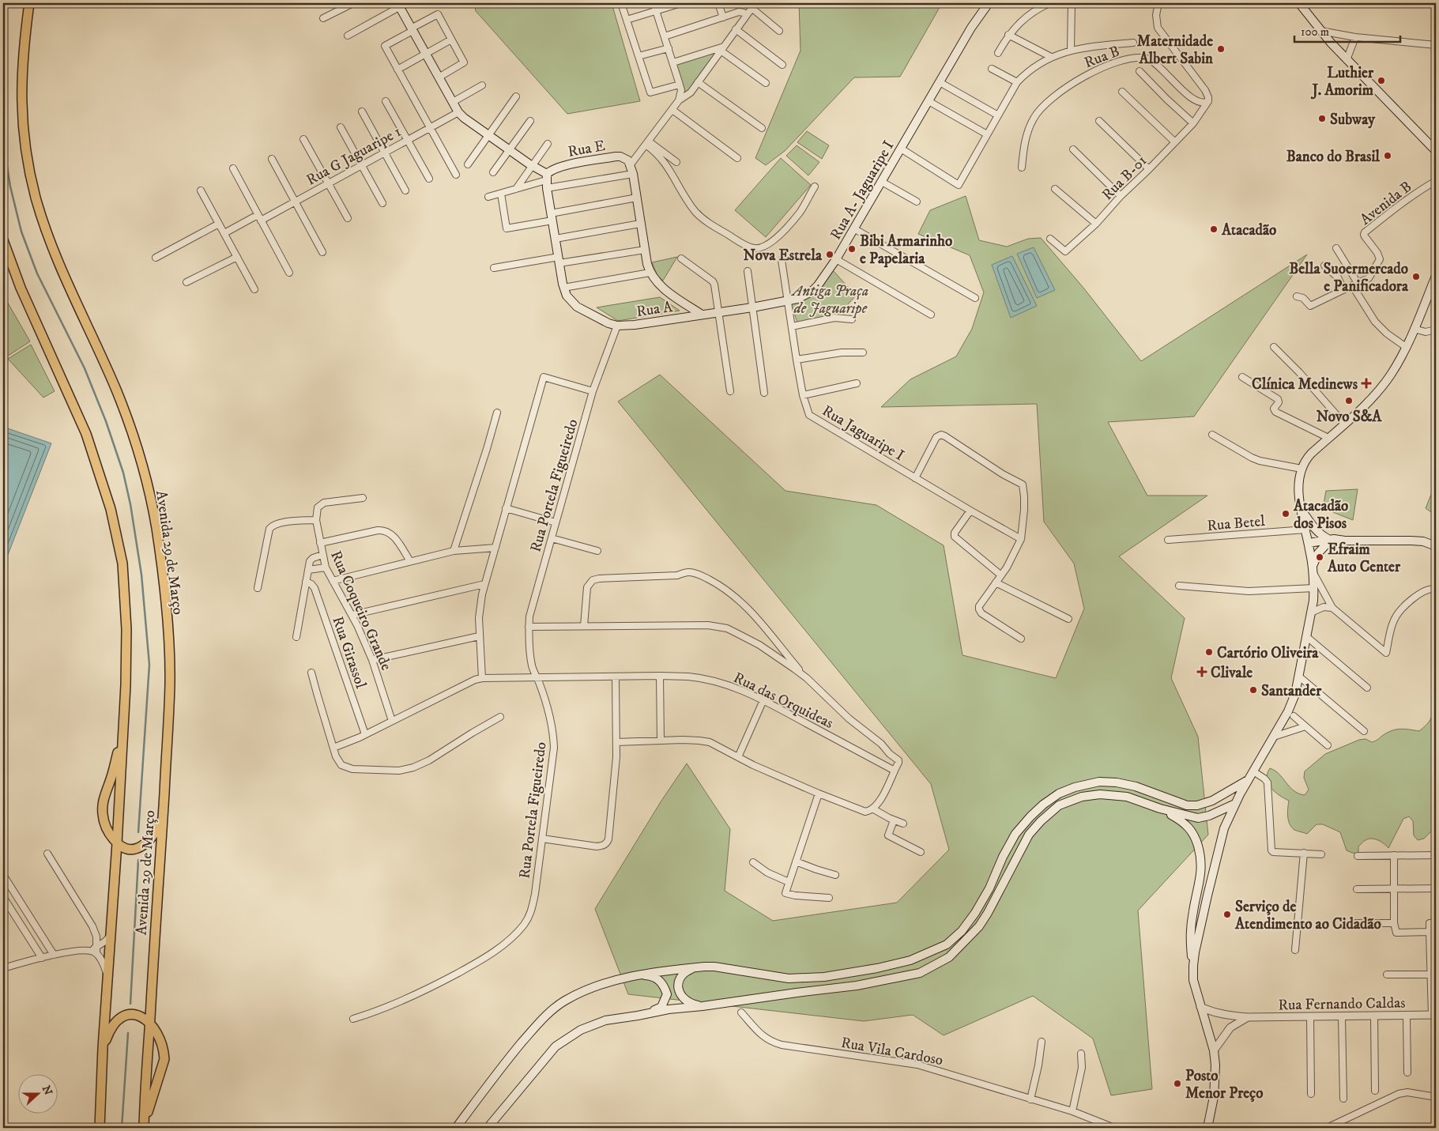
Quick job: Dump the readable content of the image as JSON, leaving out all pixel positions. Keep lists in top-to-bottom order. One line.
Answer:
{"streets":{"main road":["Rua E","Rua A- Jaguaripe I","Rua A","Avenida 29 de Março"],"street":["Rua B","Rua G Jaguaripe 1","Rua B-01","Avenida B","Rua Jaguaripe I","Rua Portela Figueiredo","Rua Betel","Rua Coqueiro Grande","Rua Girassol","Rua das Orquideas","Rua Fernando Caldas","Rua Vila Cardoso"]},"crossings":[["Rua B","Rua B-01"],["Rua E","Rua A"],["Rua A- Jaguaripe I","Rua A"],["Rua A- Jaguaripe I","Rua Jaguaripe I"],["Rua A","Rua Portela Figueiredo"],["Rua Portela Figueiredo","Rua das Orquideas"],["Rua Coqueiro Grande","Rua das Orquideas"],["Rua Girassol","Rua das Orquideas"]],"parks":["Antiga Praça de Jaguaripe"],"places":{"other":["Maternidade Albert Sabin","Luthier J. Amorim","Subway","Banco do Brasil","Atacadão","Bibi Armarinho e Papelaria","Nova Estrela","Bella Suoermercado e Panificadora","Novo S&A","Atacadão dos Pisos","Efraim Auto Center","Cartório Oliveira","Santander","Serviço de Atendimento ao Cidadão","Posto Menor Preço"],"health":["Clínica Medinews","Clivale"]},"scale_bar":"100 m","north":"right"}
